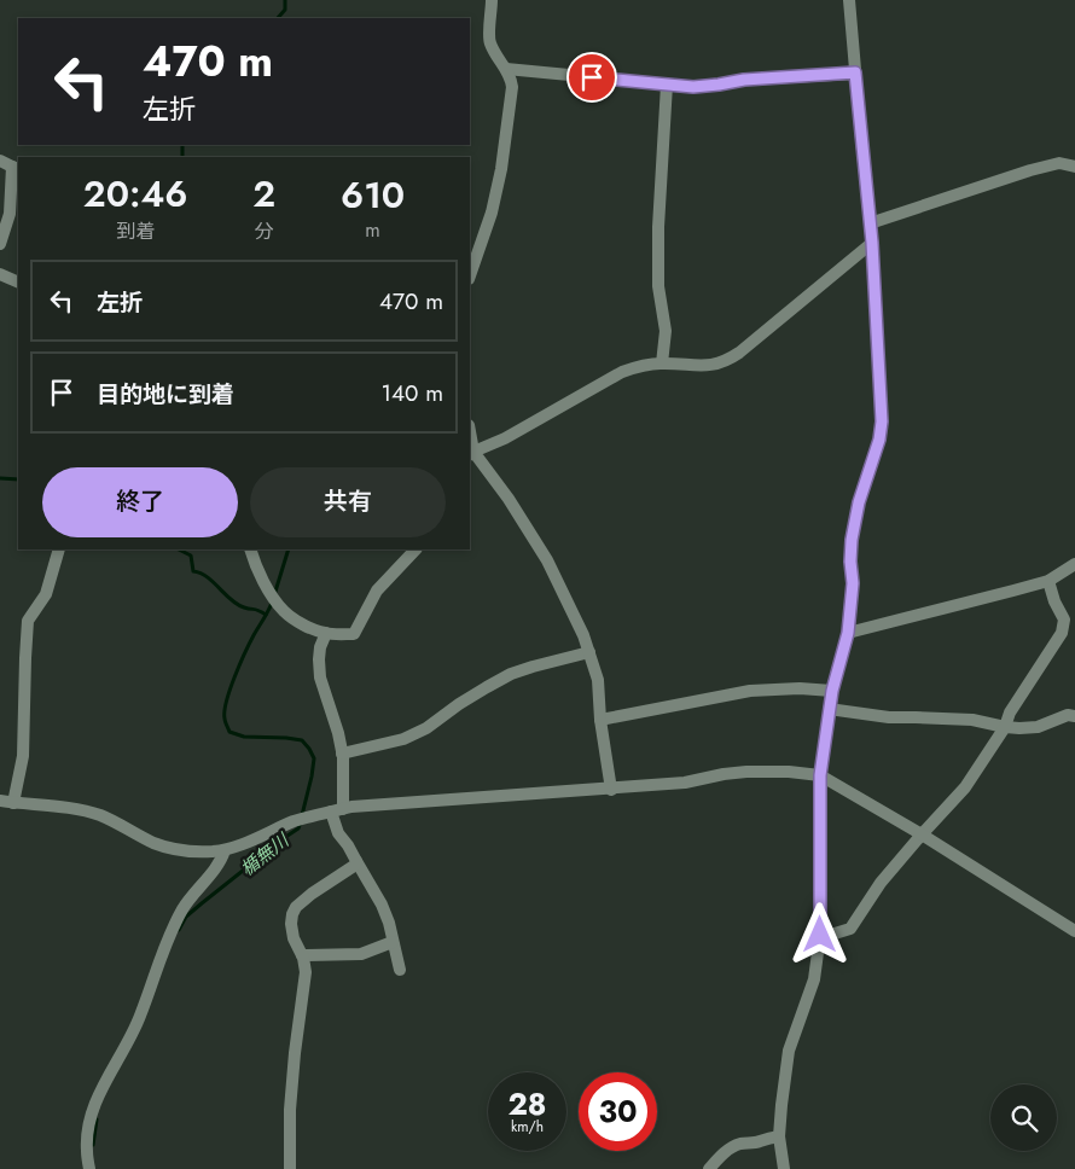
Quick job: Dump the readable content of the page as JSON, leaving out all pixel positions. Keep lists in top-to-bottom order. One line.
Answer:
{"water":["楯無川"],"page":{"turn":["470 m","左折"],"eta":["20:46","到着","2","分","610","m"],"list":[{"name":"左折","value":"470 m"},{"name":"目的地に到着","value":"140 m"}],"buttons":["終了","共有"],"speed":"28 km/h","limit":"30"}}
